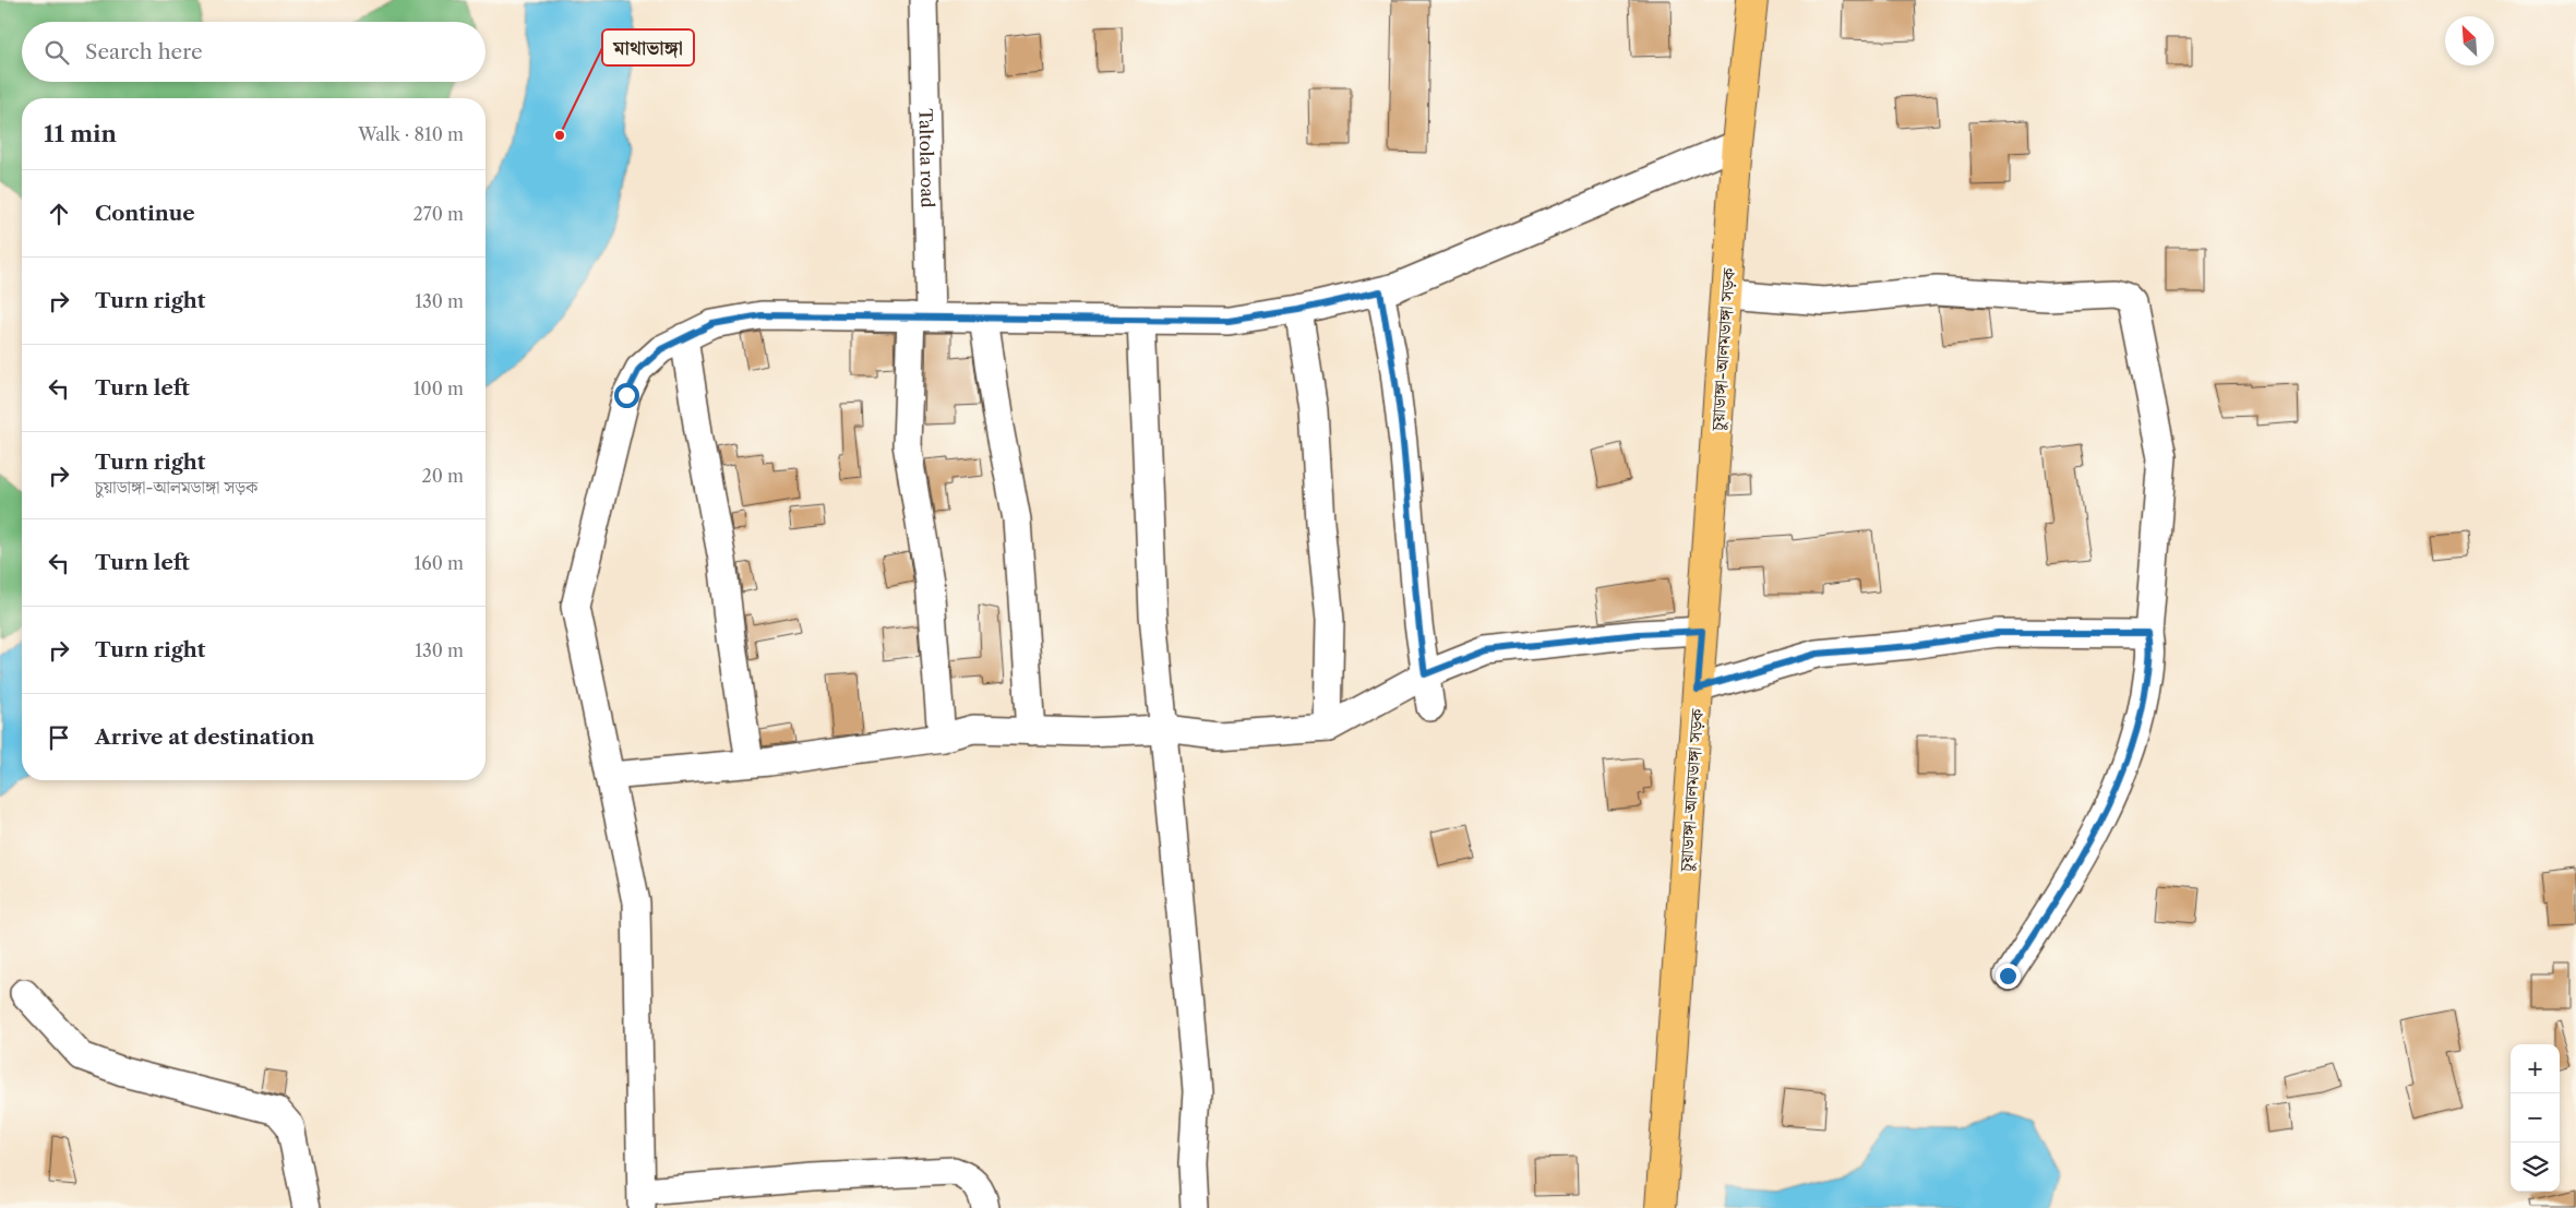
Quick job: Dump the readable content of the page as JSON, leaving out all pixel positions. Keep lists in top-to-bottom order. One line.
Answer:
{"streets":{"main road":["চুয়াডাঙ্গা-আলমডাঙ্গা সড়ক"],"street":["Taltola road"]},"places":["মাথাভাঙ্গা"],"north":"top left","page":{"search":"Search here","heading":["11 min","Walk · 810 m"],"list":[["Continue","270 m"],["Turn right","130 m"],["Turn left","100 m"],["Turn right","চুয়াডাঙ্গা-আলমডাঙ্গা সড়ক","20 m"],["Turn left","160 m"],["Turn right","130 m"],"Arrive at destination"],"map_buttons":["+","−"]}}
